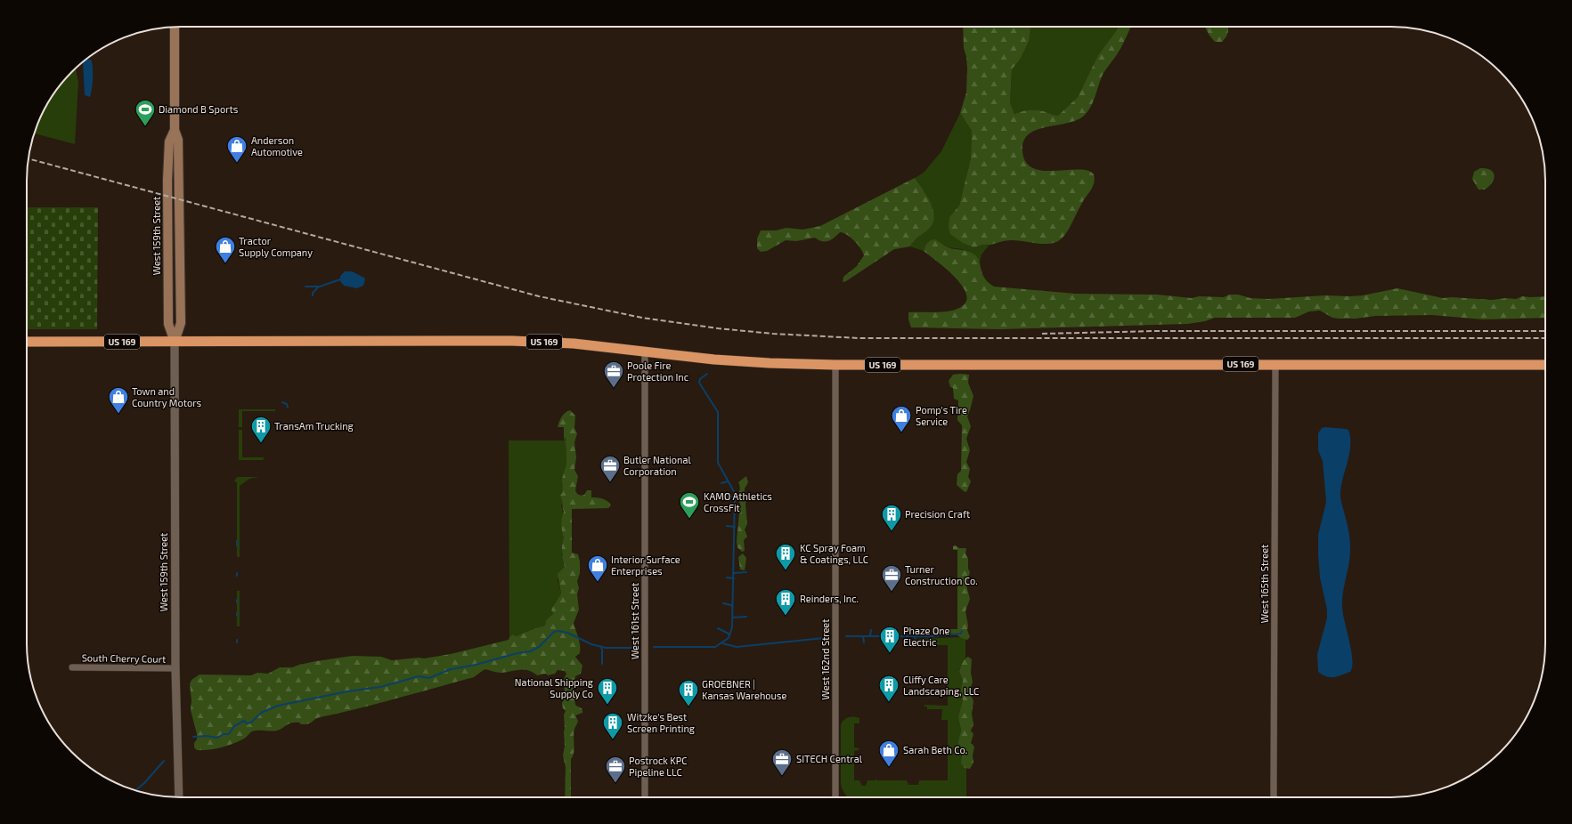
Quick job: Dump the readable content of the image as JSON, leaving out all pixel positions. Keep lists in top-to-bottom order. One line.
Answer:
{"streets":{"highway":["US 169"],"main road":["West 159th Street"],"street":["West 165th Street","West 161st Street","South Cherry Court","West 162nd Street"]},"crossings":[["West 159th Street","US 169"],["West 159th Street","South Cherry Court"],["US 169","West 165th Street"],["US 169","West 161st Street"],["US 169","West 162nd Street"]],"places":{"sports":["Diamond B Sports","KAMO Athletics CrossFit"],"shop":["Anderson Automotive","Tractor Supply Company","Town and Country Motors","Pomp's Tire Service","Interior Surface Enterprises","Sarah Beth Co."],"office":["Poole Fire Protection Inc","Butler National Corporation","Turner Construction Co.","SITECH Central","Postrock KPC Pipeline LLC"],"building":["TransAm Trucking","Precision Craft","KC Spray Foam & Coatings, LLC","Reinders, Inc.","Phaze One Electric","Cliffy Care Landscaping, LLC","National Shipping Supply Co","GROEBNER | Kansas Warehouse","Witzke's Best Screen Printing"]}}
